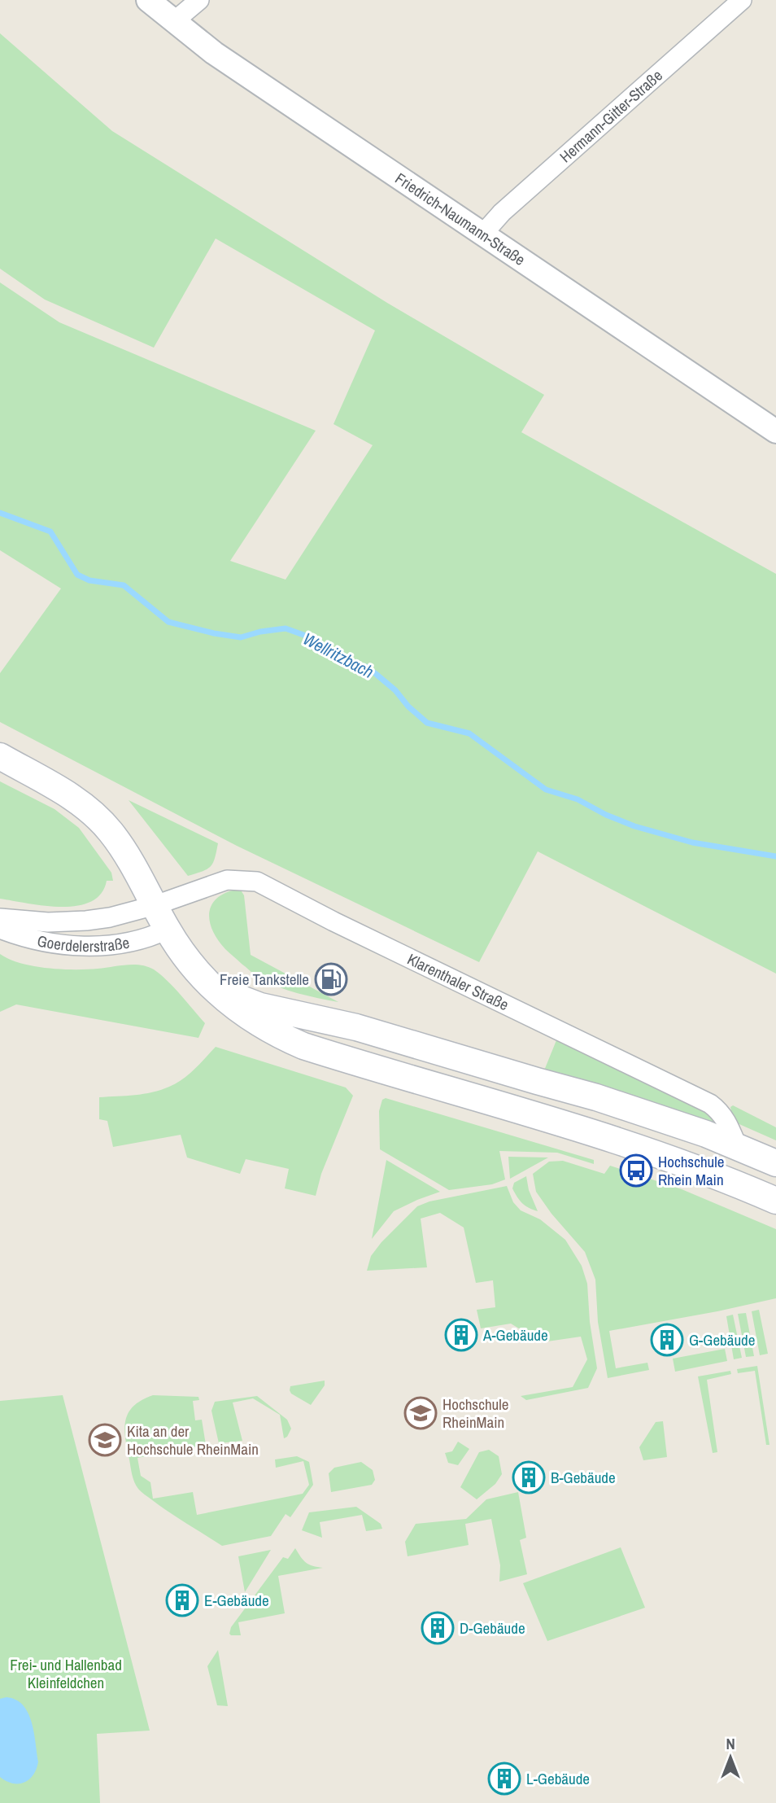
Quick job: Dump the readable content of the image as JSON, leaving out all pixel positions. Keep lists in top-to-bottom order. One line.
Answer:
{"streets":{"street":["Hermann-Gitter-Straße","Friedrich-Naumann-Straße","Goerdelerstraße","Klarenthaler Straße"]},"crossings":[["Hermann-Gitter-Straße","Friedrich-Naumann-Straße"],["Goerdelerstraße","Klarenthaler Straße"]],"water":["Wellritzbach"],"parks":["Frei- und Hallenbad Kleinfeldchen"],"places":{"fuel station":["Freie Tankstelle"],"bus stop":["Hochschule Rhein Main"],"building":["A-Gebäude","G-Gebäude","B-Gebäude","E-Gebäude","D-Gebäude","L-Gebäude"],"school or university":["Hochschule RheinMain","Kita an der Hochschule RheinMain"]},"north":"top"}
